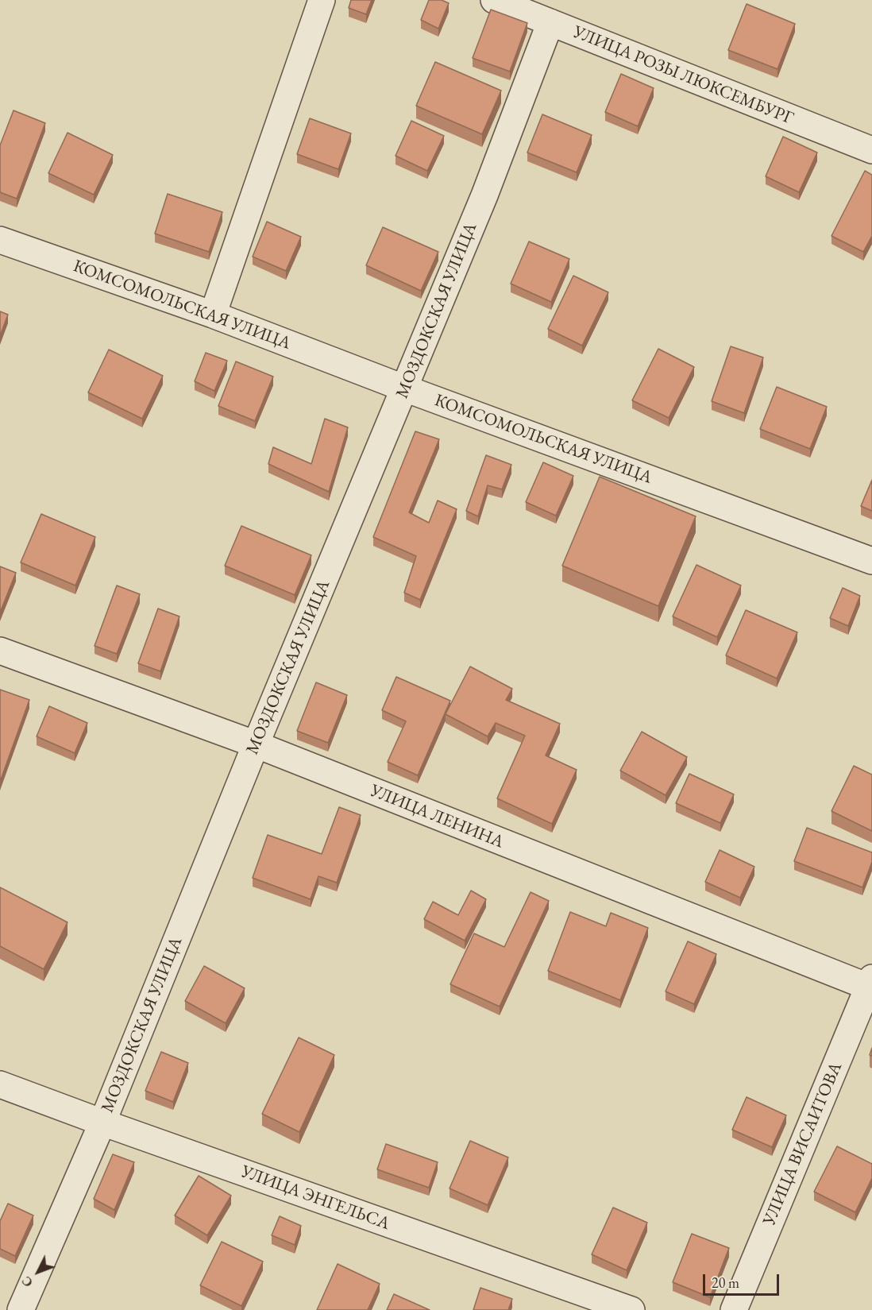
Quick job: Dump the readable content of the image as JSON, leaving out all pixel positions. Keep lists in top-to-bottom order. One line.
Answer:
{"streets":{"street":["УЛИЦА РОЗЫ ЛЮКСЕМБУРГ","КОМСОМОЛЬСКАЯ УЛИЦА","МОЗДОКСКАЯ УЛИЦА","УЛИЦА ЛЕНИНА","УЛИЦА ВИСАИТОВА","УЛИЦА ЭНГЕЛЬСА"]},"crossings":[["УЛИЦА РОЗЫ ЛЮКСЕМБУРГ","МОЗДОКСКАЯ УЛИЦА"],["КОМСОМОЛЬСКАЯ УЛИЦА","МОЗДОКСКАЯ УЛИЦА"],["МОЗДОКСКАЯ УЛИЦА","УЛИЦА ЛЕНИНА"],["МОЗДОКСКАЯ УЛИЦА","УЛИЦА ЭНГЕЛЬСА"],["УЛИЦА ЛЕНИНА","УЛИЦА ВИСАИТОВА"]],"scale_bar":"20 m","north":"bottom left"}
